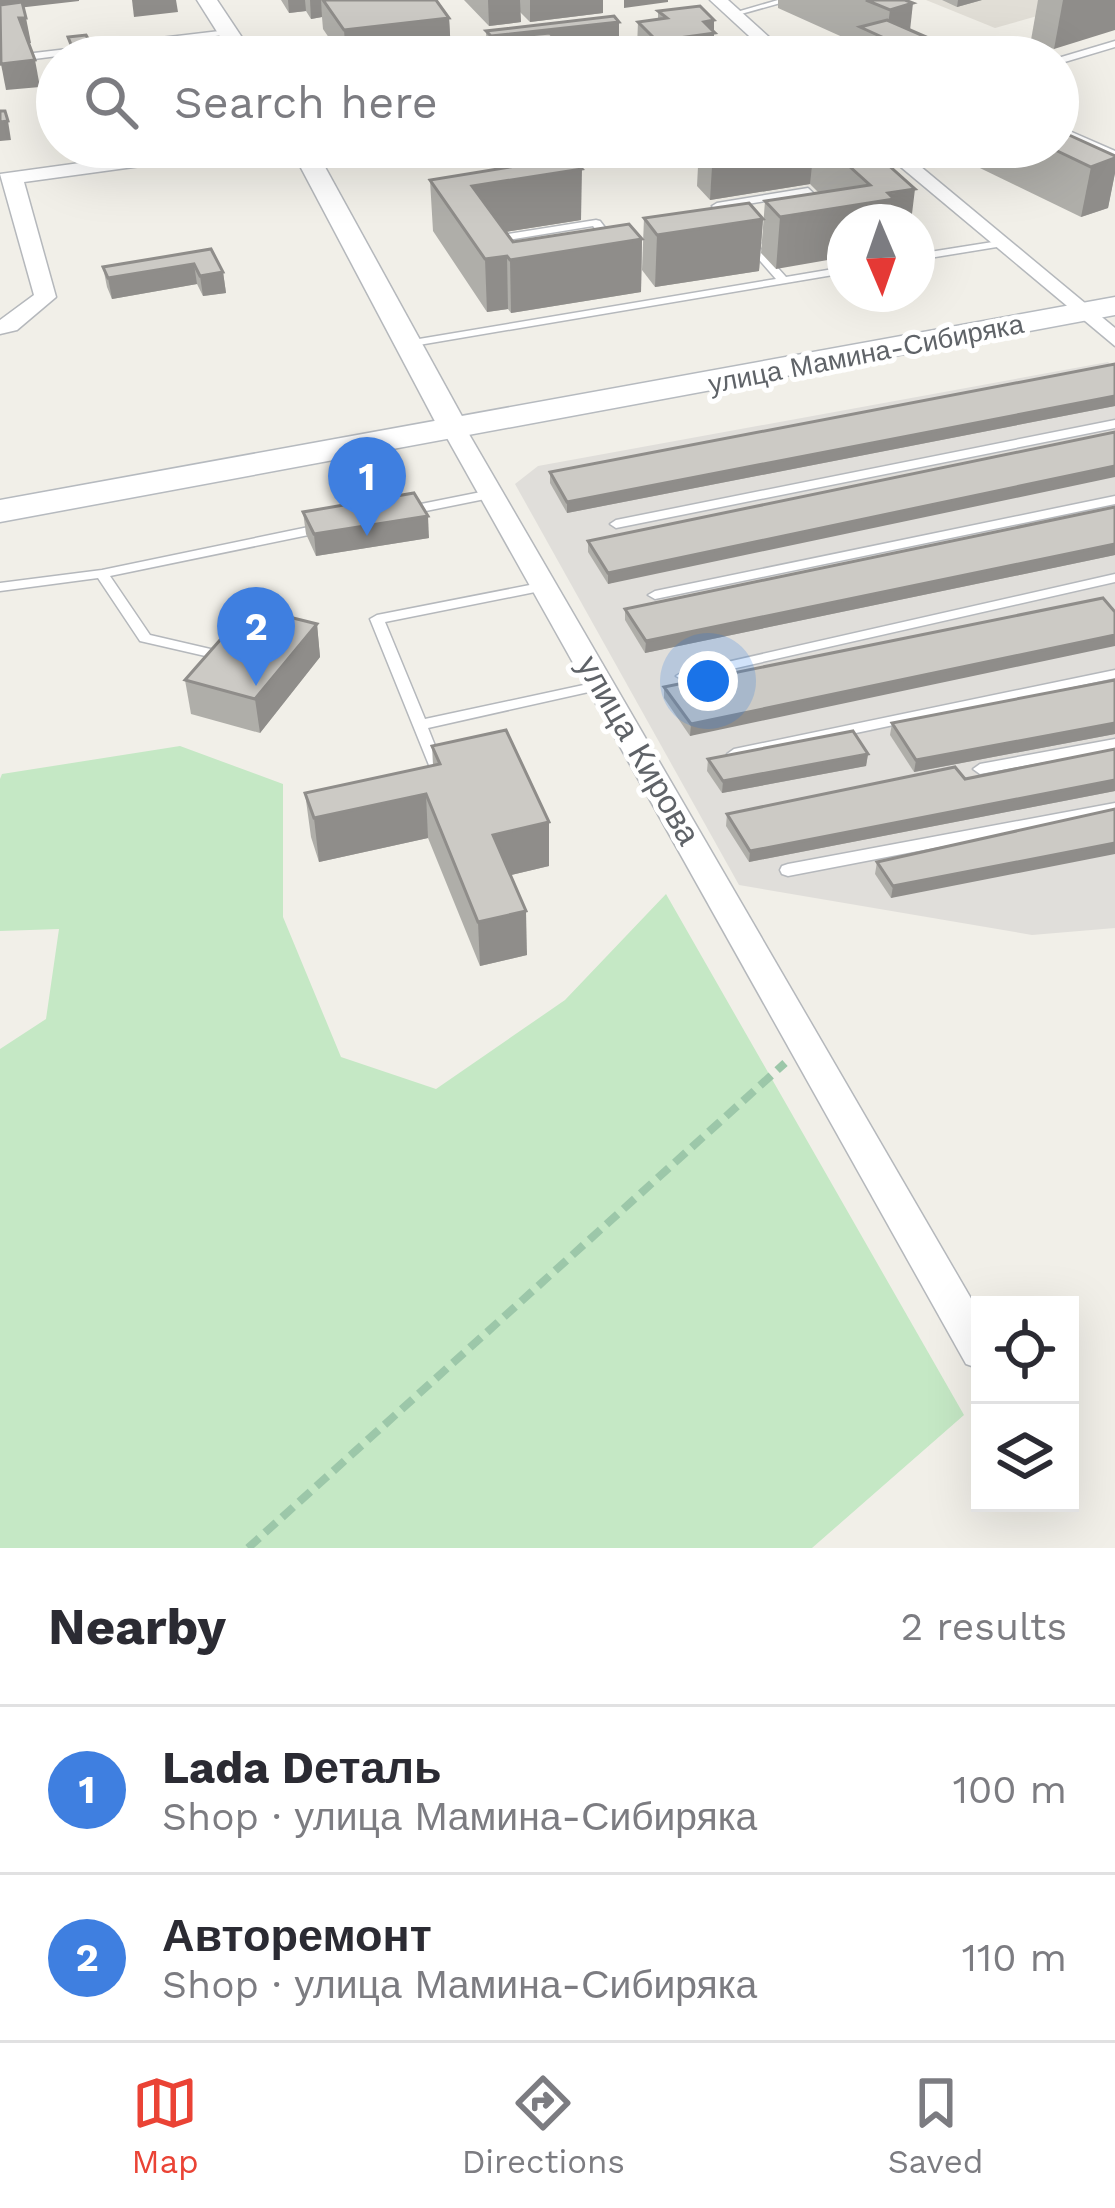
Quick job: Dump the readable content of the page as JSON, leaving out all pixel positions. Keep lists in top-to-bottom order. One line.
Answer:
{"streets":{"main road":["улица Мамина-Сибиряка"],"street":["улица Кирова"]},"crossings":[["улица Мамина-Сибиряка","улица Кирова"]],"north":"bottom","page":{"search":"Search here","pins":["1","2"],"heading":["Nearby","2 results"],"list":[{"mark":"1","name":"Lada Dеталь","note":"Shop · улица Мамина-Сибиряка","value":"100 m"},{"mark":"2","name":"Авторемонт","note":"Shop · улица Мамина-Сибиряка","value":"110 m"}],"nav":["Map","Directions","Saved"]}}
